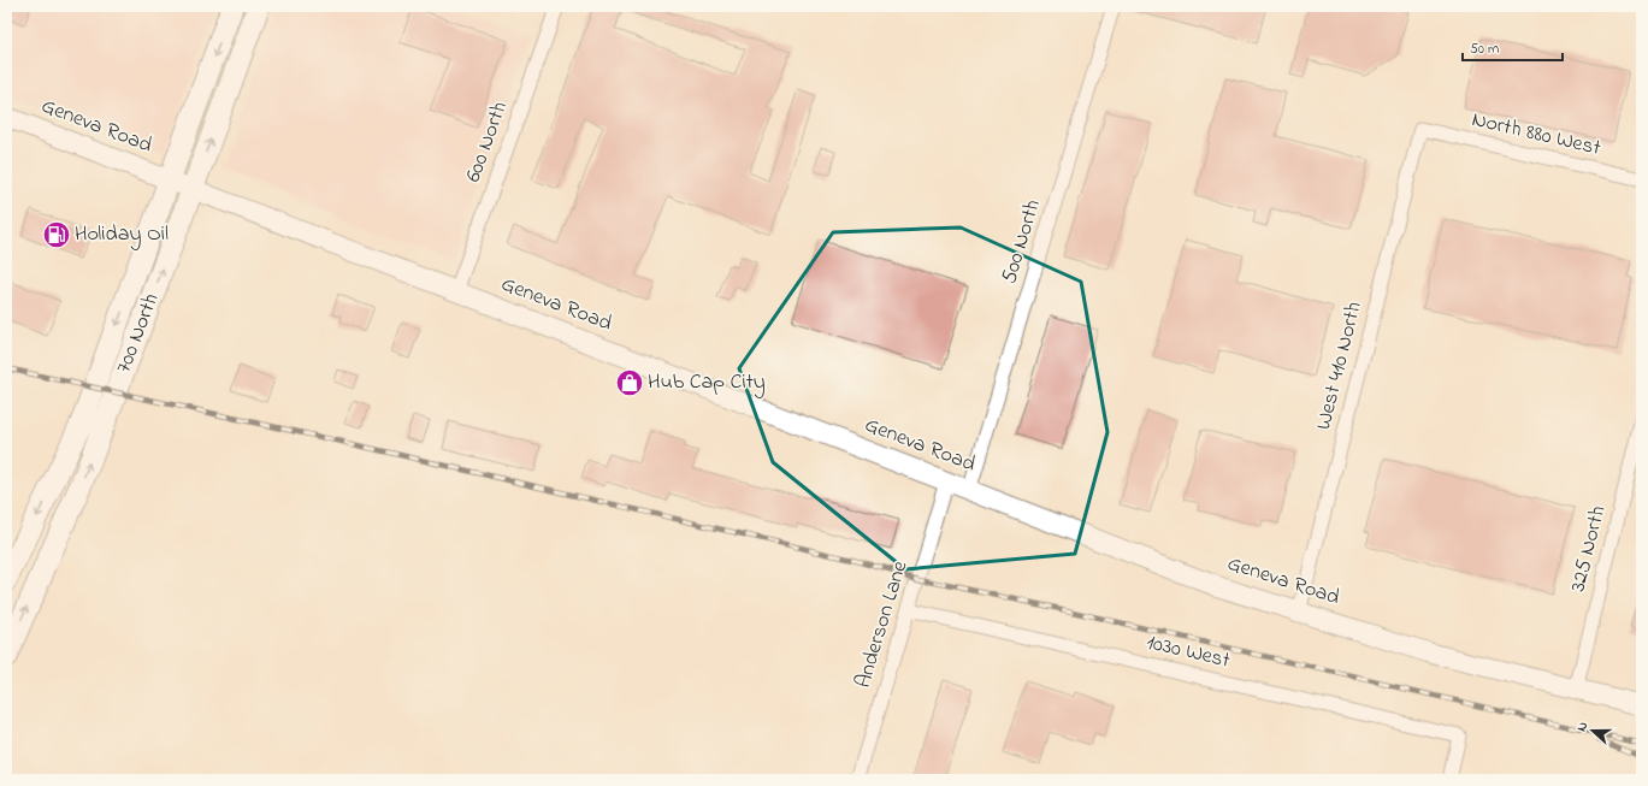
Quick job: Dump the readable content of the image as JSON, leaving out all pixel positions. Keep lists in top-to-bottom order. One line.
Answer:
{"streets":{"main road":["Geneva Road","700 North"],"street":["North 880 West","600 North","500 North","West 410 North","325 North","Anderson Lane","1030 West"]},"crossings":[["Geneva Road","600 North"],["Geneva Road","500 North"],["Geneva Road","700 North"],["Geneva Road","West 410 North"],["Geneva Road","325 North"],["Geneva Road","Anderson Lane"],["North 880 West","West 410 North"],["Anderson Lane","1030 West"]],"places":{"fuel station":["Holiday Oil"],"shop":["Hub Cap City"]},"scale_bar":"50 m","north":"left"}
